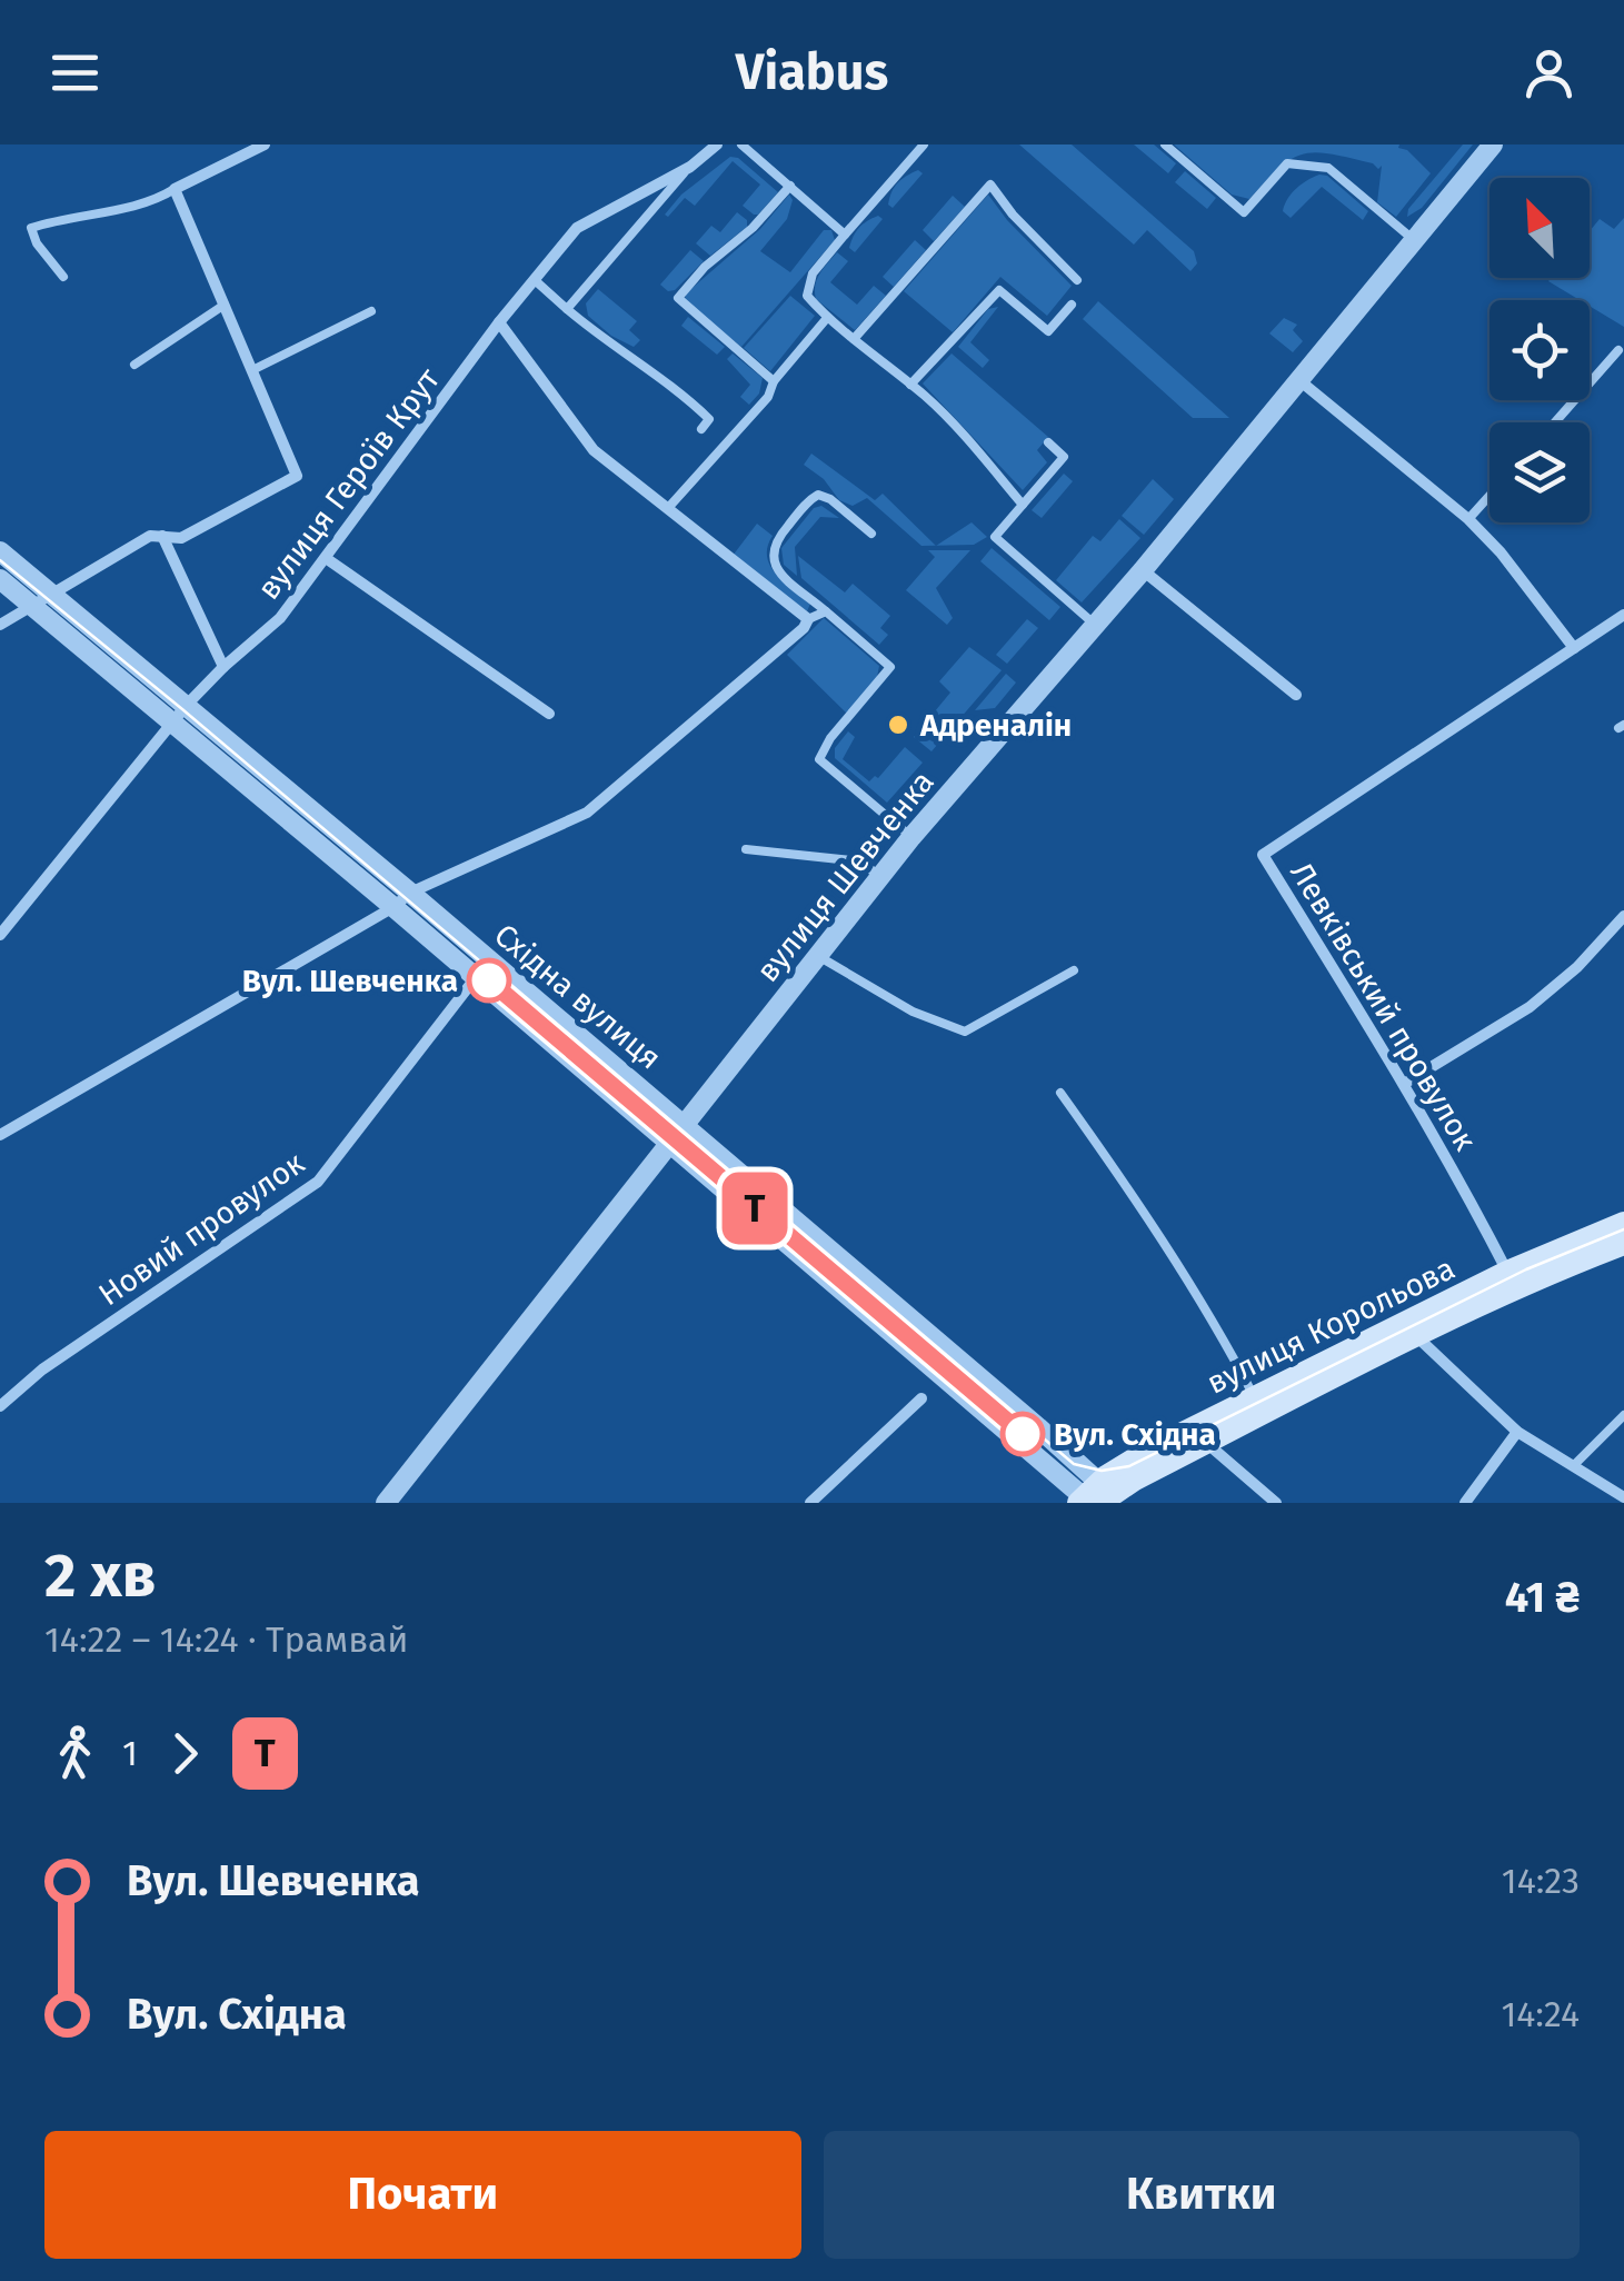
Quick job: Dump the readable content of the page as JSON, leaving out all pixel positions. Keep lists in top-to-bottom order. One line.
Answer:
{"streets":{"main road":["вулиця Корольова"],"street":["вулиця Героїв Крут","вулиця Шевченка","Східна вулиця","Левківський провулок","Новий провулок"]},"crossings":[["вулиця Героїв Крут","Східна вулиця"],["вулиця Шевченка","Східна вулиця"],["Східна вулиця","Новий провулок"],["Східна вулиця","вулиця Корольова"],["Левківський провулок","вулиця Корольова"]],"places":["Адреналін","Вул. Шевченка","Вул. Східна"],"lines":["tram line Т"],"north":"top left","page":{"header":"Viabus","on_map":"Т","heading":["2 хв","14:22 – 14:24 · Трамвай","41 ₴"],"legs":["1","Т"],"list":[{"name":"Вул. Шевченка","value":"14:23"},{"name":"Вул. Східна","value":"14:24"}],"buttons":["Почати","Квитки"]}}
